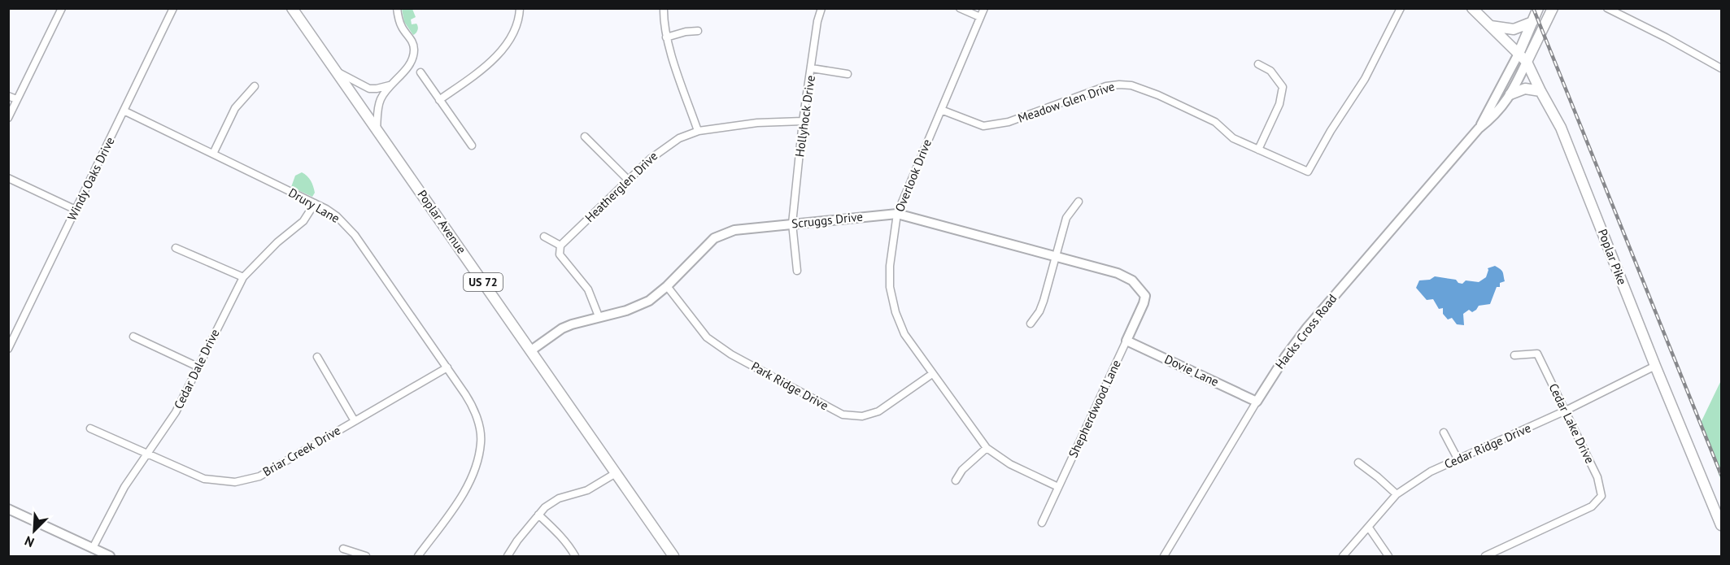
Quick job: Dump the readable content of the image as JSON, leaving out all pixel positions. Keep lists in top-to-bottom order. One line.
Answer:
{"streets":{"main road":["Poplar Avenue","Poplar Pike","US 72","Hacks Cross Road"],"street":["Meadow Glen Drive","Hollyhock Drive","Overlook Drive","Windy Oaks Drive","Heatherglen Drive","Drury Lane","Scruggs Drive","Cedar Dale Drive","Dovie Lane","Park Ridge Drive","Shepherdwood Lane","Cedar Lake Drive","Cedar Ridge Drive","Briar Creek Drive"]},"crossings":[["Meadow Glen Drive","Overlook Drive"],["Hollyhock Drive","Heatherglen Drive"],["Hollyhock Drive","Scruggs Drive"],["Overlook Drive","Scruggs Drive"],["Overlook Drive","Park Ridge Drive"],["Overlook Drive","Shepherdwood Lane"],["Windy Oaks Drive","Drury Lane"],["Drury Lane","Cedar Dale Drive"],["Drury Lane","Briar Creek Drive"],["Scruggs Drive","Poplar Avenue"],["Scruggs Drive","Park Ridge Drive"],["Scruggs Drive","Shepherdwood Lane"],["Poplar Pike","Hacks Cross Road"],["Poplar Pike","Cedar Ridge Drive"],["Hacks Cross Road","Dovie Lane"],["Cedar Dale Drive","Briar Creek Drive"],["Dovie Lane","Shepherdwood Lane"],["Cedar Lake Drive","Cedar Ridge Drive"]],"north":"bottom left"}
